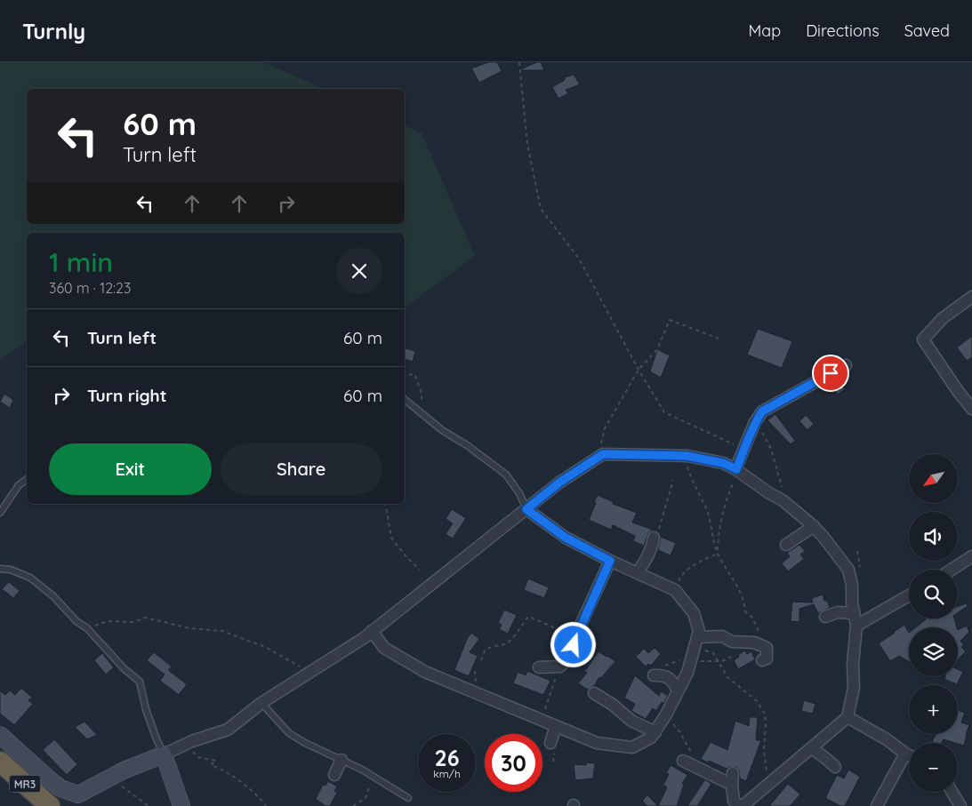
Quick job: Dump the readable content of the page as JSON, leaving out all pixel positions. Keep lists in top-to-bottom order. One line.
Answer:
{"streets":{"highway":["MR3"]},"north":"bottom left","page":{"header":"Turnly","nav":["Map","Directions","Saved"],"turn":["60 m","Turn left"],"heading":["1 min","360 m · 12:23"],"list":[{"name":"Turn left","value":"60 m"},{"name":"Turn right","value":"60 m"}],"buttons":["Exit","Share"],"map_buttons":["+","−"],"speed":"26 km/h","limit":"30"}}
